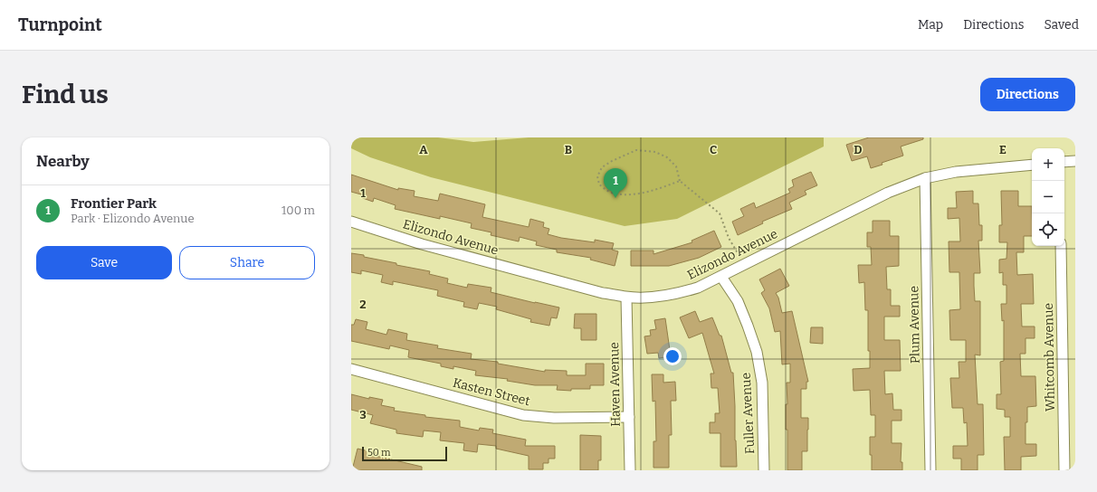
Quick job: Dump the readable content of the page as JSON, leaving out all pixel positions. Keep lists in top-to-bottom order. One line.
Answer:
{"streets":{"street":["Elizondo Avenue","Plum Avenue","Whitcomb Avenue","Haven Avenue","Kasten Street","Fuller Avenue"]},"crossings":[["Elizondo Avenue","Plum Avenue"],["Elizondo Avenue","Haven Avenue"],["Elizondo Avenue","Fuller Avenue"],["Haven Avenue","Kasten Street"]],"scale_bar":"50 m","page":{"header":"Turnpoint","nav":["Map","Directions","Saved"],"buttons":["Directions",["Save","Share"]],"title":"Find us","heading":"Nearby","map_buttons":["+","−"],"pins":"1","list":[{"mark":"1","name":"Frontier Park","note":"Park · Elizondo Avenue","value":"100 m"}],"scale":"50 m"},"grid":{"columns":["A","B","C","D","E"],"rows":["1","2","3"]}}
